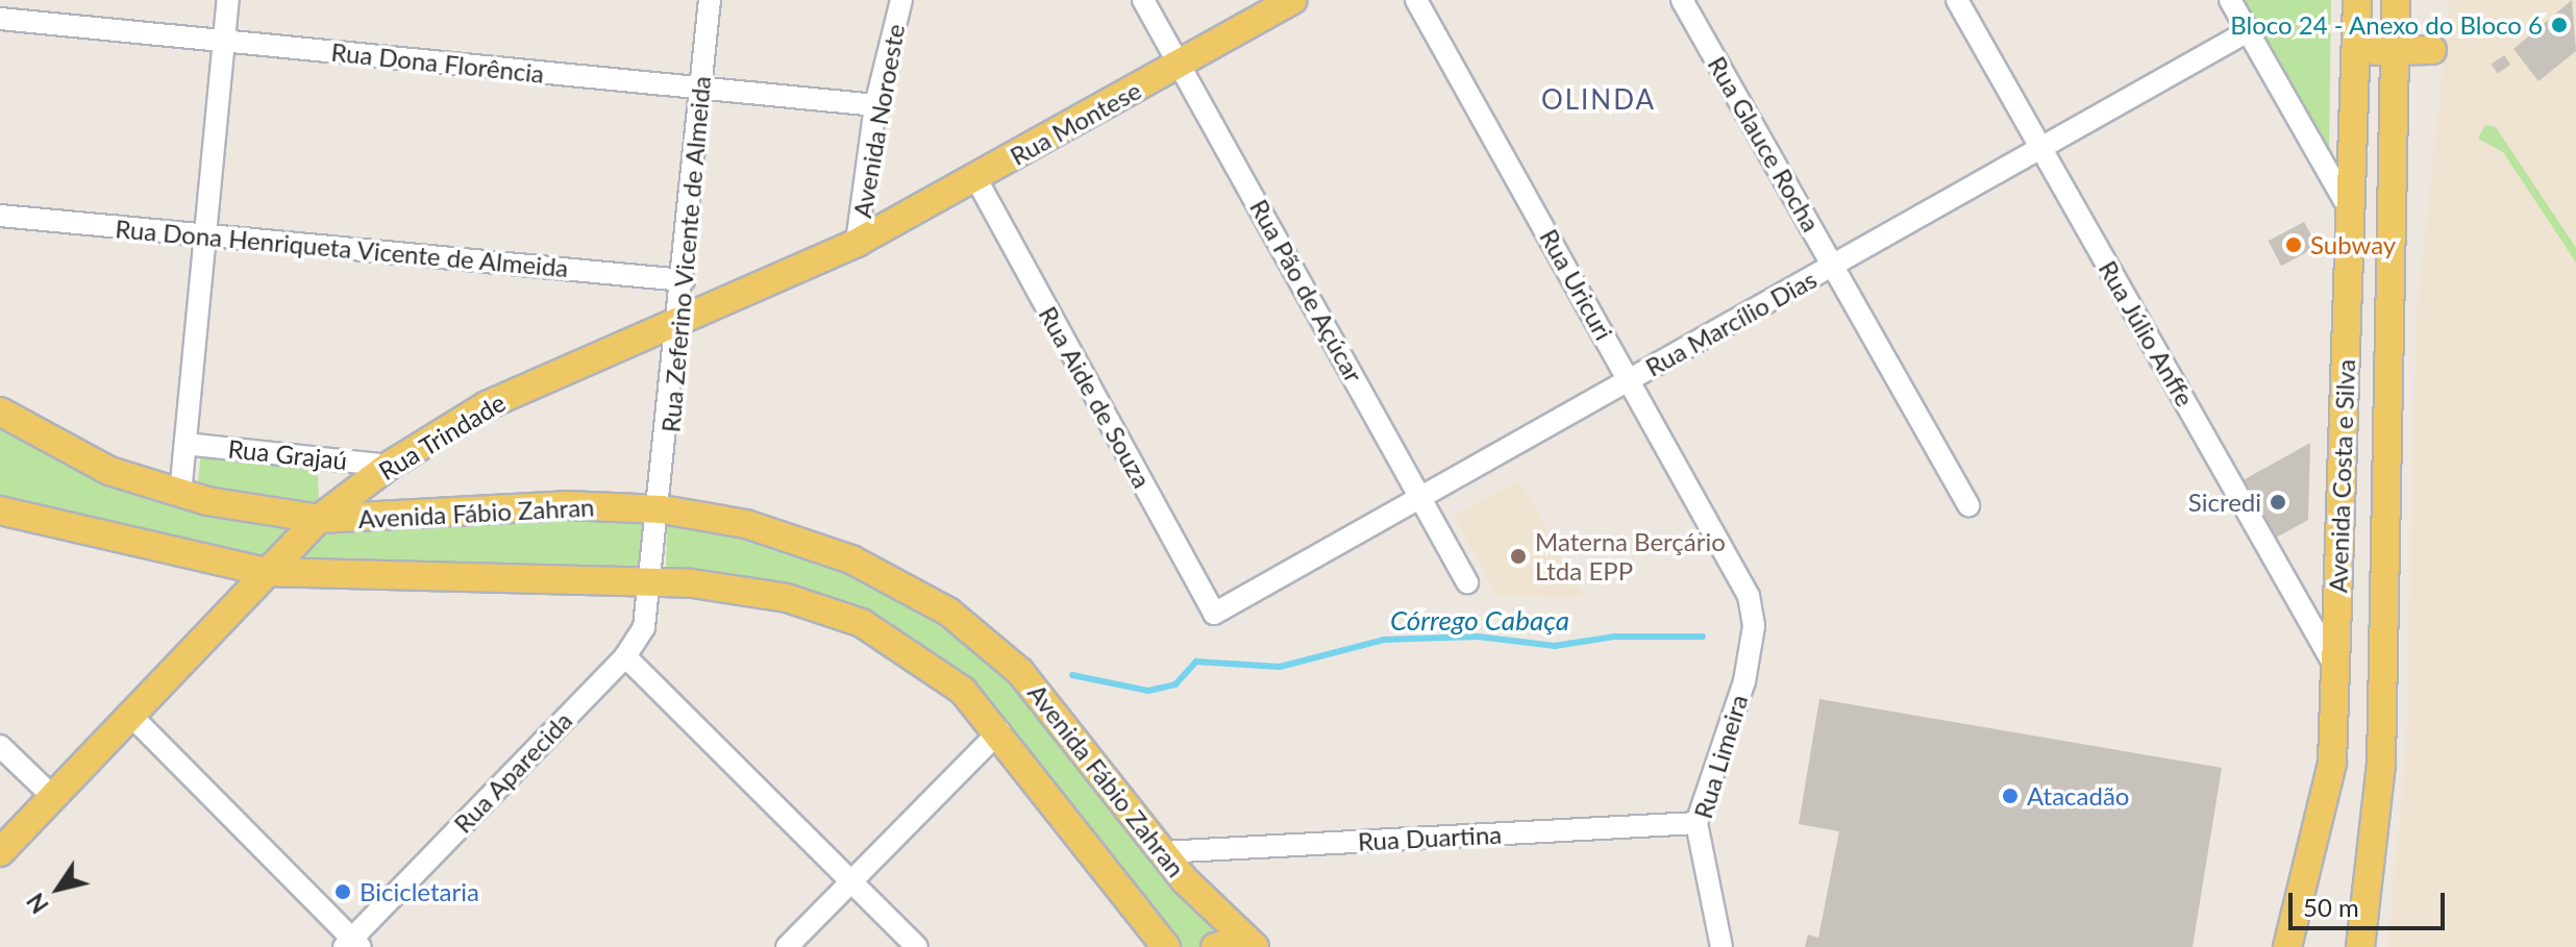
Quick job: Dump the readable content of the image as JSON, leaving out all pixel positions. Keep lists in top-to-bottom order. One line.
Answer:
{"streets":{"main road":["Rua Montese","Rua Trindade","Avenida Costa e Silva","Avenida Fábio Zahran"],"street":["Rua Dona Florência","Avenida Noroeste","Rua Glauce Rocha","Rua Dona Henriqueta Vicente de Almeida","Rua Zeferino Vicente de Almeida","Rua Uricuri","Rua Pão de Açúcar","Rua Marcílio Dias","Rua Júlio Anffe","Rua Aide de Souza","Rua Grajaú","Rua Limeira","Rua Aparecida","Rua Duartina"]},"crossings":[["Rua Dona Florência","Avenida Noroeste"],["Rua Dona Florência","Rua Zeferino Vicente de Almeida"],["Avenida Noroeste","Rua Montese"],["Avenida Noroeste","Rua Trindade"],["Rua Montese","Rua Pão de Açúcar"],["Rua Montese","Rua Aide de Souza"],["Rua Montese","Rua Trindade"],["Rua Glauce Rocha","Rua Marcílio Dias"],["Rua Dona Henriqueta Vicente de Almeida","Rua Zeferino Vicente de Almeida"],["Rua Zeferino Vicente de Almeida","Rua Trindade"],["Rua Zeferino Vicente de Almeida","Avenida Fábio Zahran"],["Rua Zeferino Vicente de Almeida","Rua Aparecida"],["Rua Uricuri","Rua Marcílio Dias"],["Rua Uricuri","Rua Limeira"],["Rua Pão de Açúcar","Rua Marcílio Dias"],["Rua Marcílio Dias","Rua Júlio Anffe"],["Rua Marcílio Dias","Rua Aide de Souza"],["Rua Júlio Anffe","Avenida Costa e Silva"],["Rua Trindade","Rua Grajaú"],["Rua Trindade","Avenida Fábio Zahran"],["Avenida Fábio Zahran","Rua Duartina"],["Rua Limeira","Rua Duartina"]],"districts":["OLINDA"],"water":["Córrego Cabaça"],"places":["Bloco 24 - Anexo do Bloco 6","Subway","Sicredi","Materna Berçário Ltda EPP","Atacadão","Bicicletaria"],"scale_bar":"50 m","north":"bottom left"}
